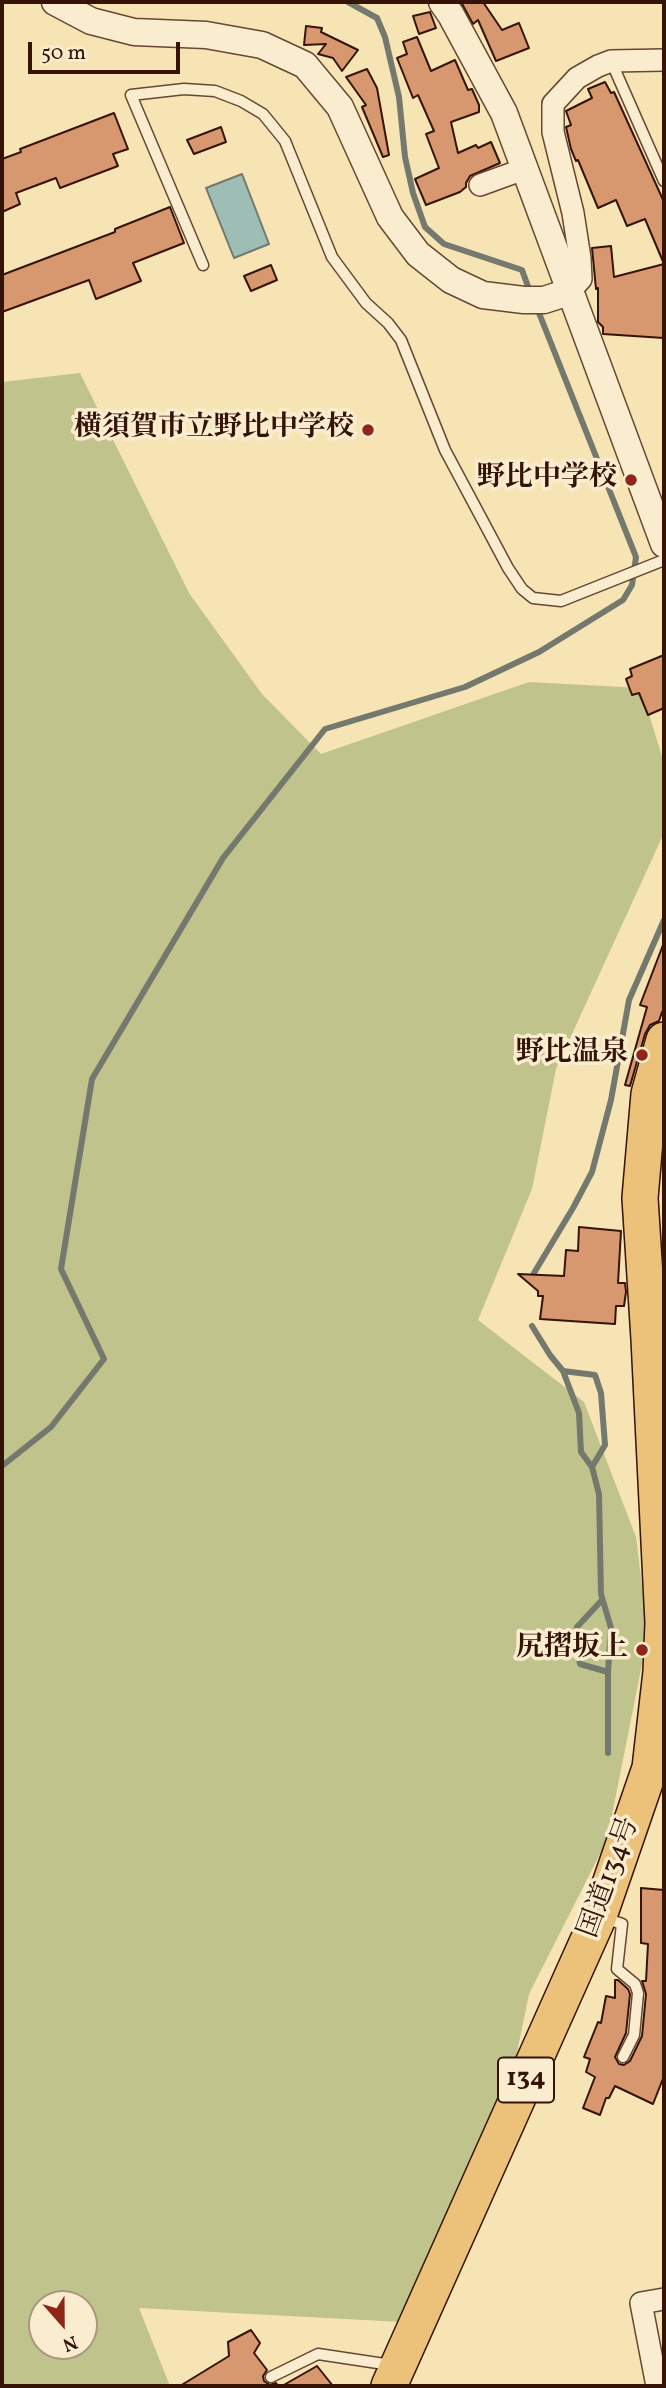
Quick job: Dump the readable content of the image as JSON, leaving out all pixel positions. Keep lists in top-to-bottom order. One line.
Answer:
{"streets":{"highway":["国道134号","134"]},"places":["横須賀市立野比中学校","野比中学校","野比温泉","尻摺坂上"],"scale_bar":"50 m","north":"bottom"}
